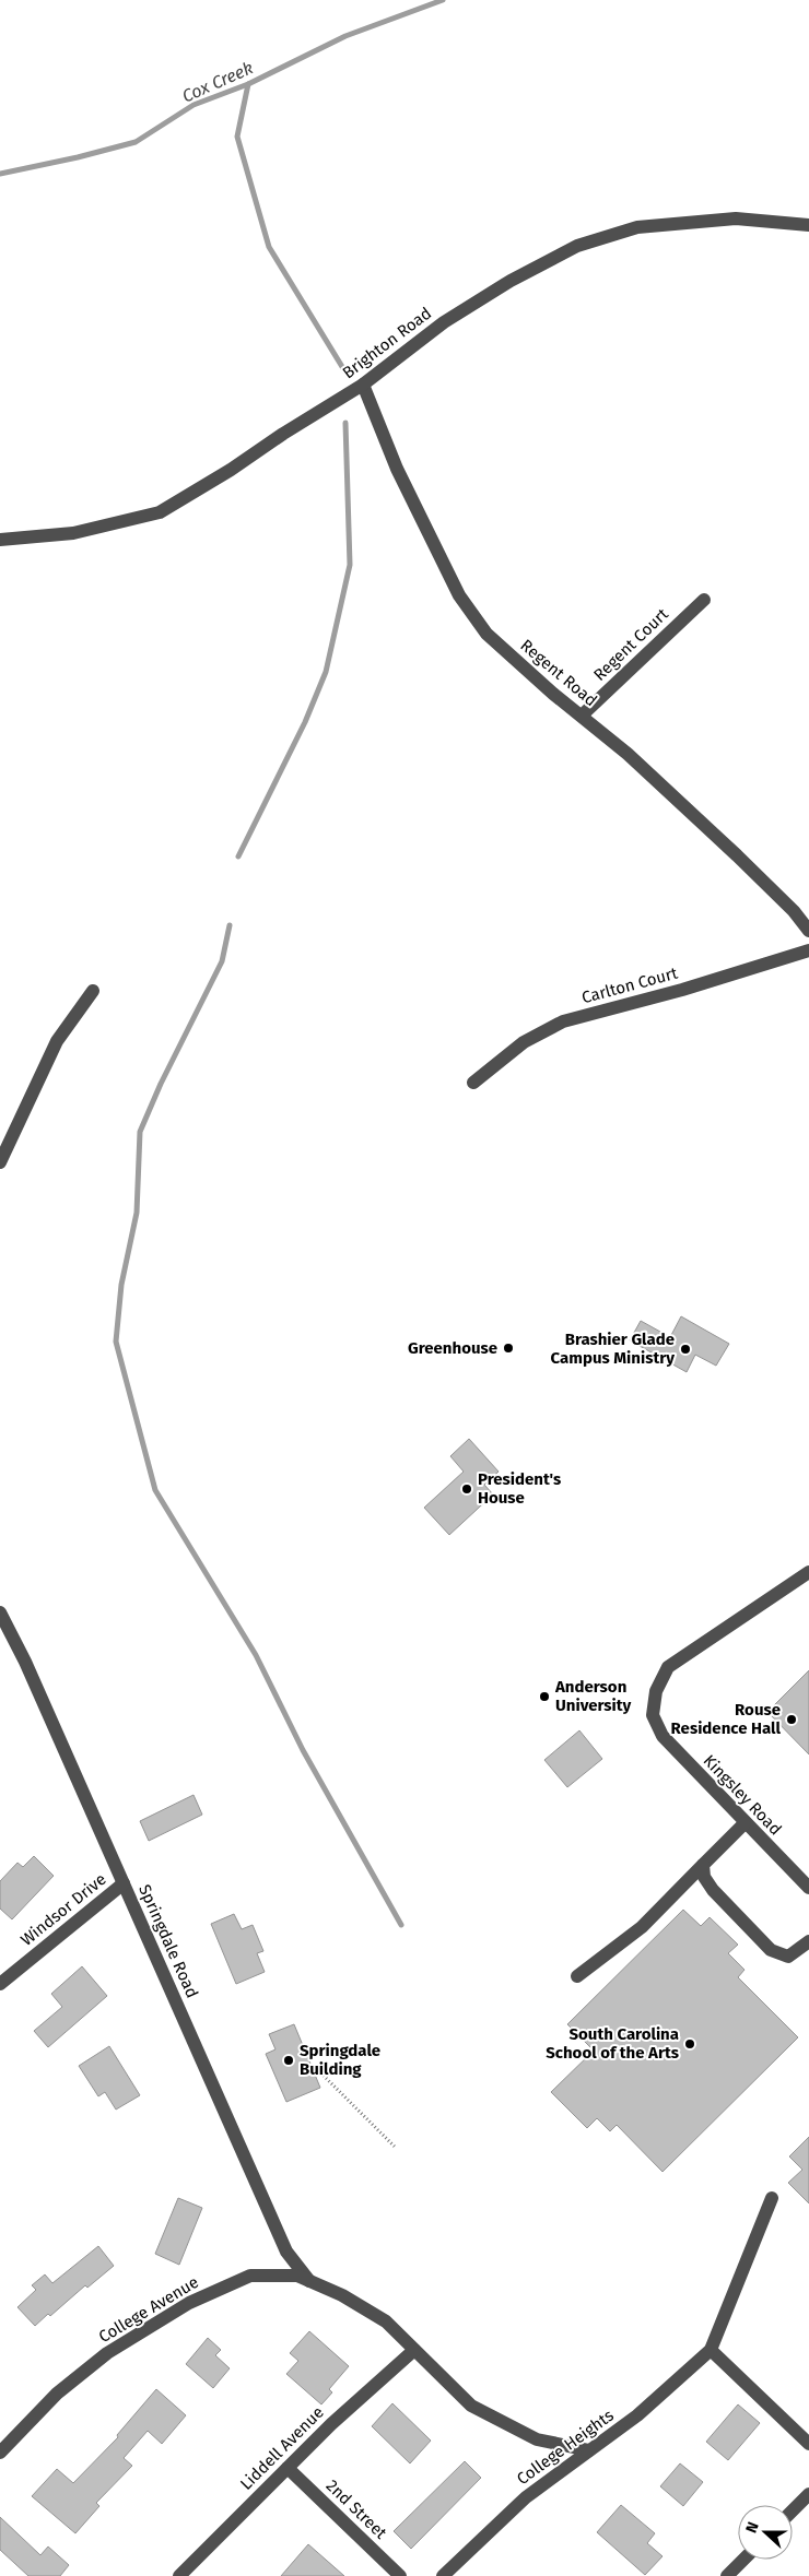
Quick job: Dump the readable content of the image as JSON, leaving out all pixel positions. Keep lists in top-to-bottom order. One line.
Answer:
{"streets":{"street":["Brighton Road","Regent Court","Regent Road","Carlton Court","Kingsley Road","Windsor Drive","Springdale Road","College Avenue","College Heights","Liddell Avenue","2nd Street"]},"crossings":[["Brighton Road","Regent Road"],["Regent Court","Regent Road"],["Windsor Drive","Springdale Road"],["Springdale Road","College Avenue"],["College Avenue","College Heights"],["College Avenue","Liddell Avenue"],["Liddell Avenue","2nd Street"]],"water":["Cox Creek"],"places":["Greenhouse","Brashier Glade Campus Ministry","President's House","Anderson University","Rouse Residence Hall","South Carolina School of the Arts","Springdale Building"],"north":"left"}
